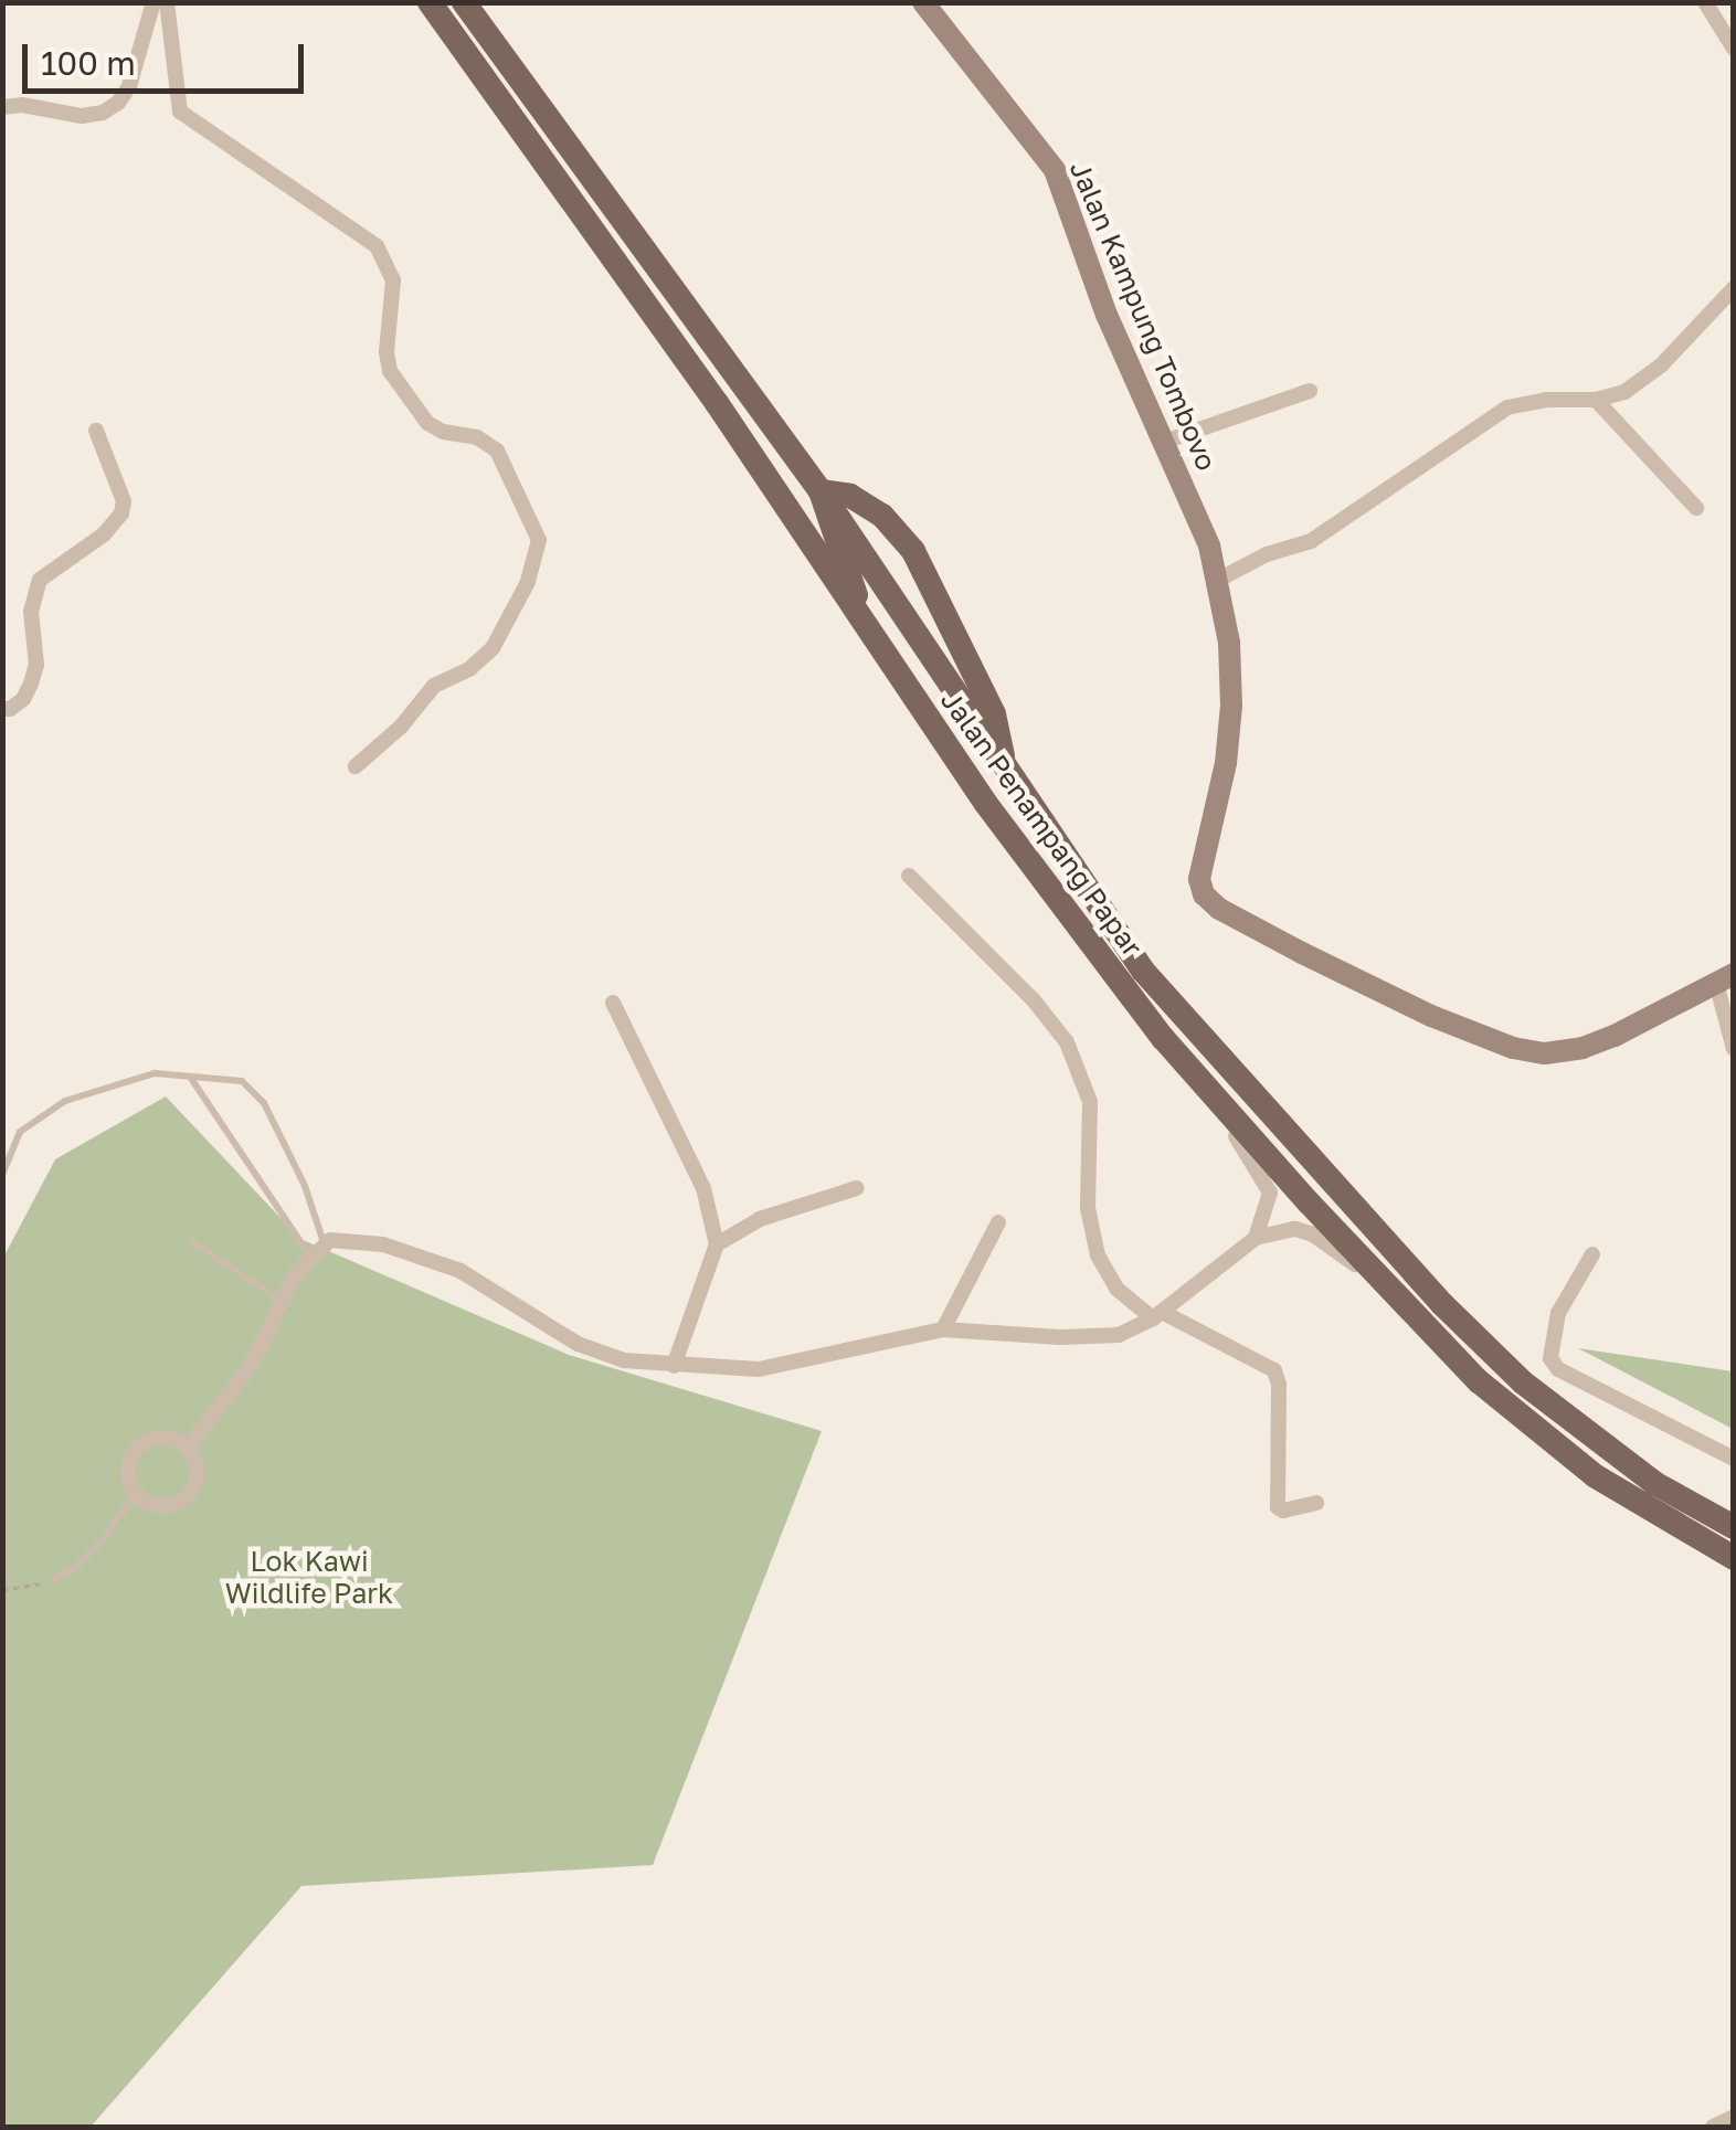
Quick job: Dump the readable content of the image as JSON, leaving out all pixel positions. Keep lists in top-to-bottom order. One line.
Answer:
{"streets":{"main road":["Jalan Penampang Papar"],"street":["Jalan Kampung Tombovo"]},"parks":["Lok Kawi Wildlife Park"],"scale_bar":"100 m"}
